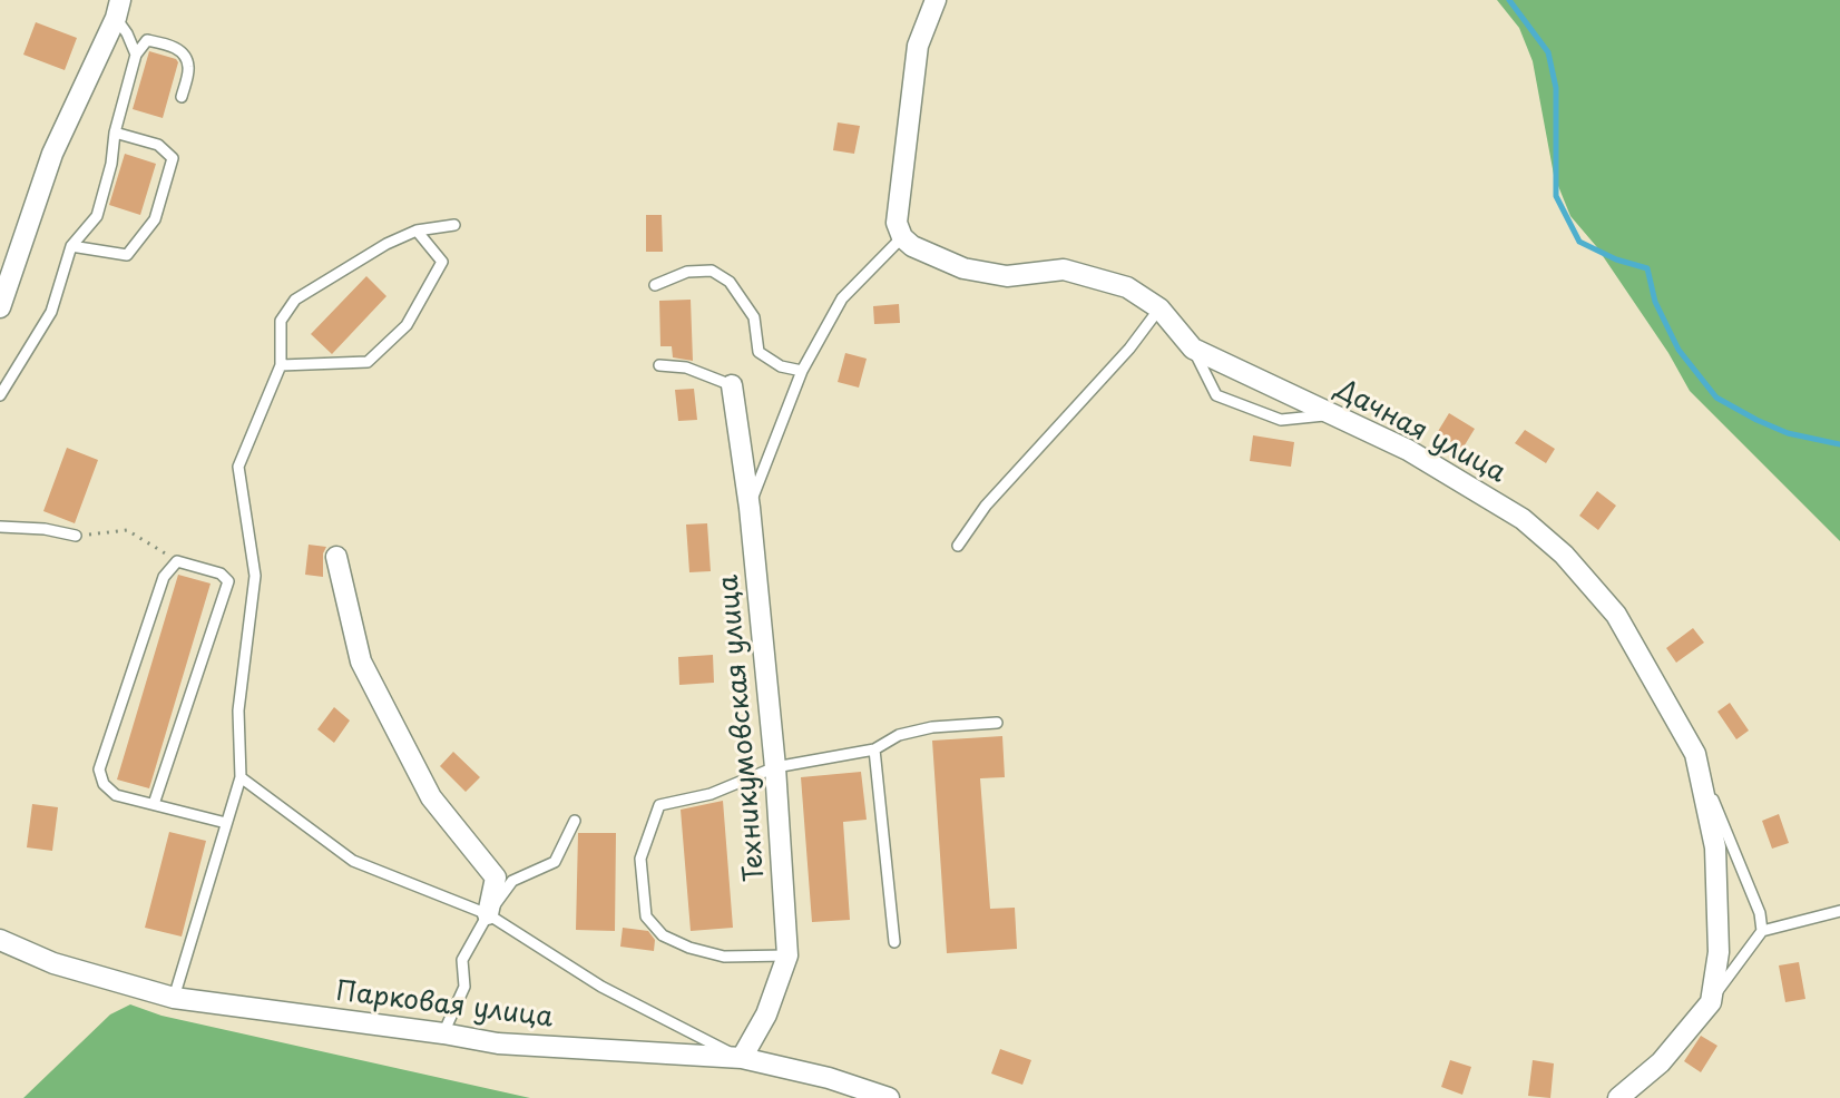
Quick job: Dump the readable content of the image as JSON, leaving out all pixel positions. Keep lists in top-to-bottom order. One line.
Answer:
{"streets":{"street":["Дачная улица","Техникумовская улица","Парковая улица"]},"crossings":[["Техникумовская улица","Парковая улица"]]}
